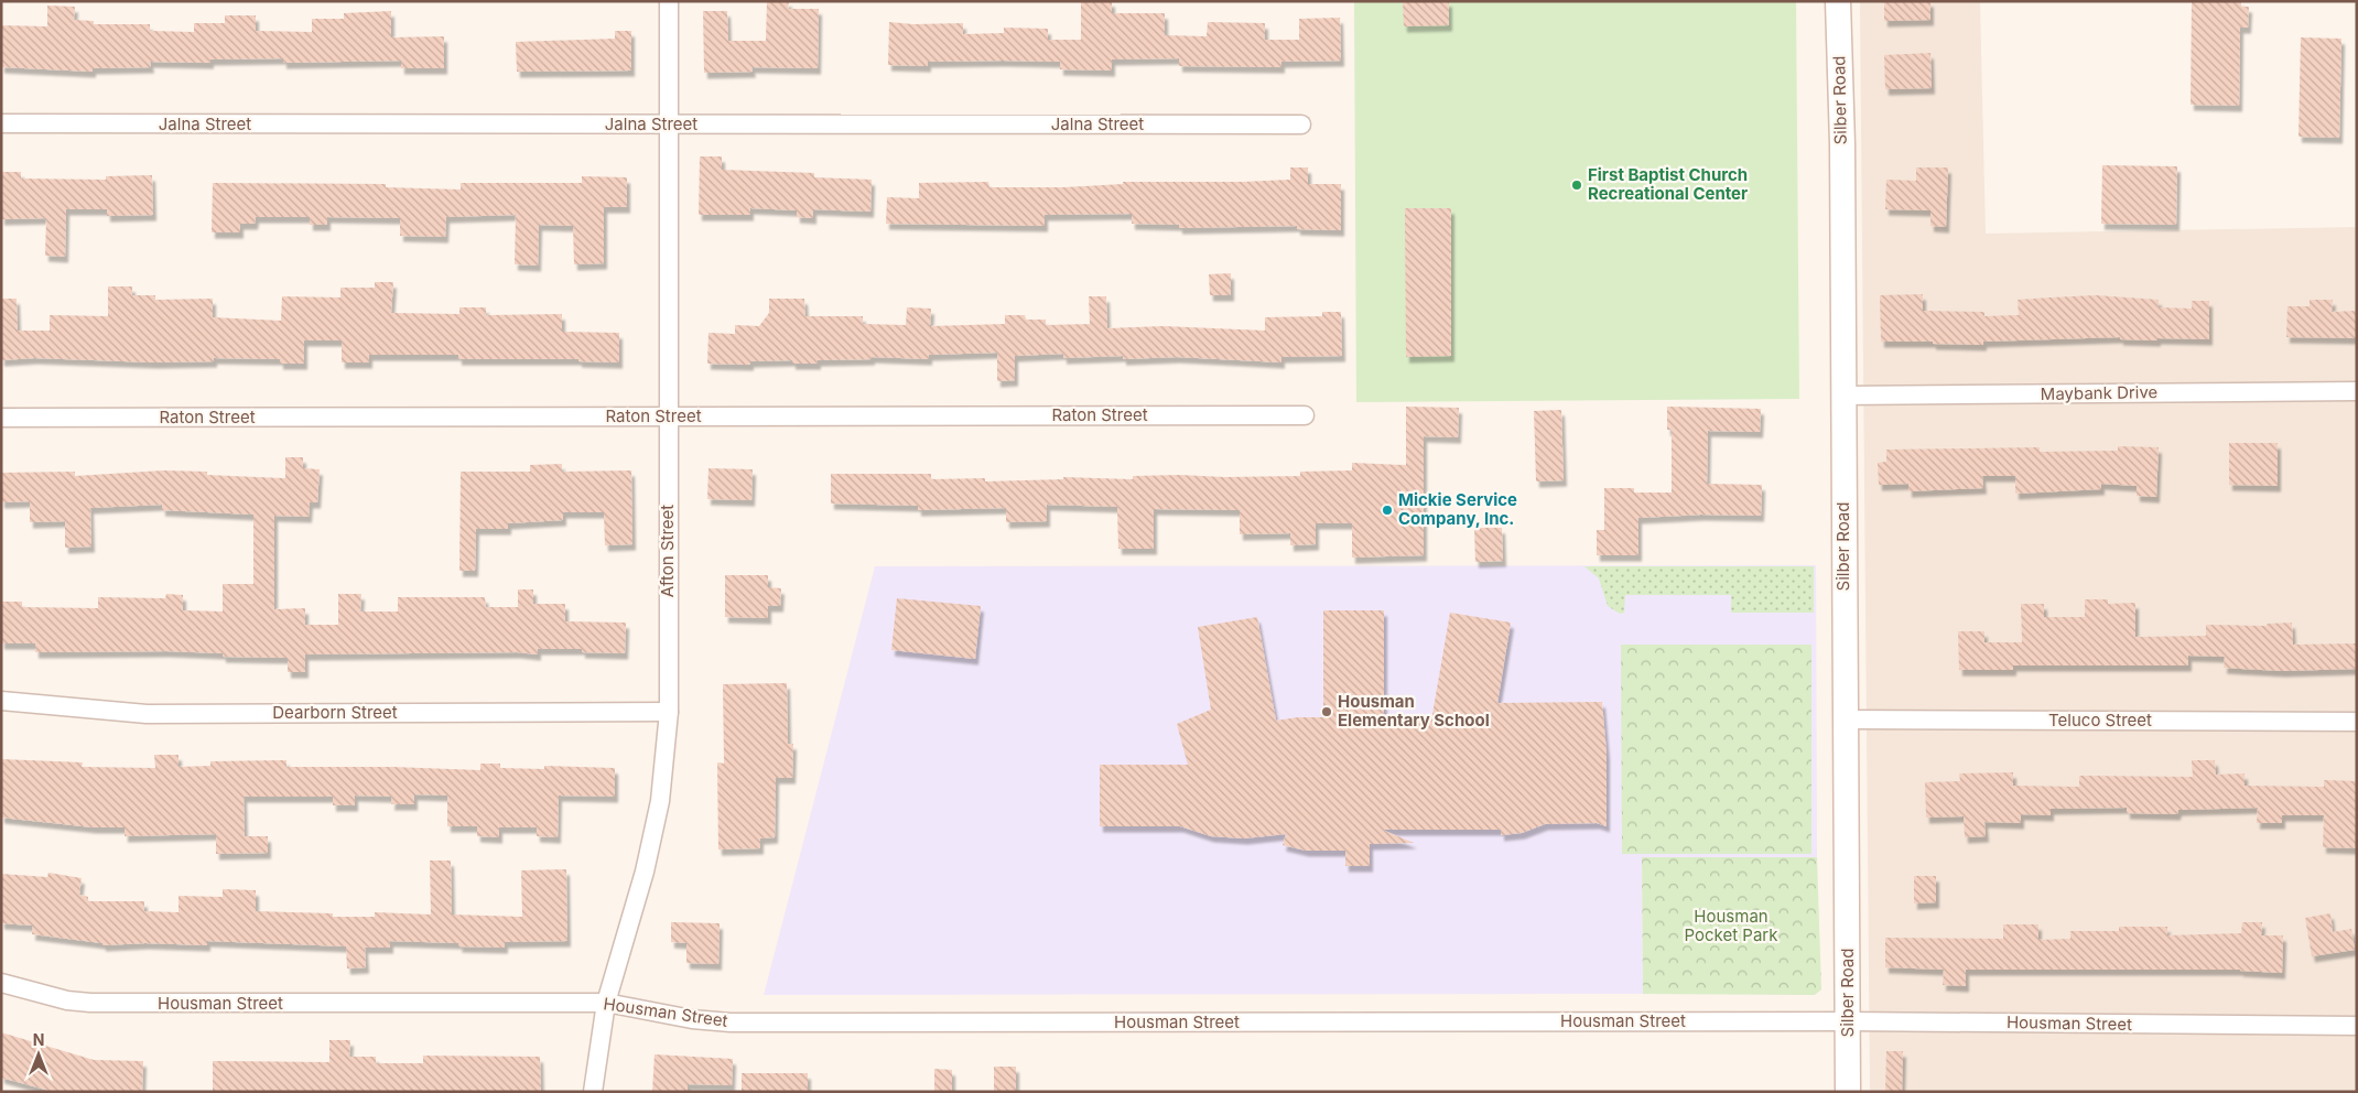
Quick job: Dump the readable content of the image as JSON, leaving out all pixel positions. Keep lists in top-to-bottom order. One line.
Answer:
{"streets":{"street":["Silber Road","Jalna Street","Maybank Drive","Raton Street","Afton Street","Dearborn Street","Teluco Street","Housman Street"]},"crossings":[["Silber Road","Maybank Drive"],["Silber Road","Teluco Street"],["Silber Road","Housman Street"],["Jalna Street","Afton Street"],["Raton Street","Afton Street"],["Afton Street","Dearborn Street"],["Afton Street","Housman Street"]],"parks":["Housman Pocket Park"],"places":["First Baptist Church Recreational Center","Mickie Service Company, Inc.","Housman Elementary School"],"north":"top"}
